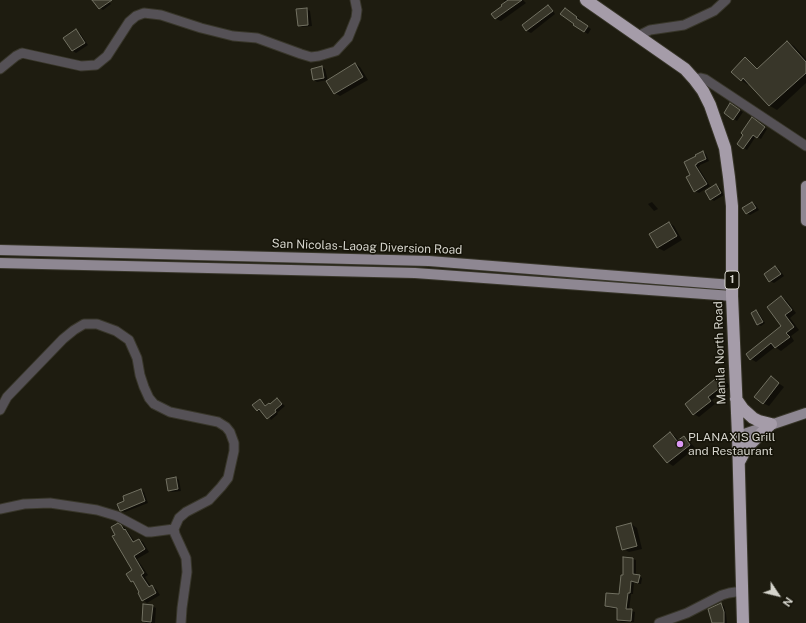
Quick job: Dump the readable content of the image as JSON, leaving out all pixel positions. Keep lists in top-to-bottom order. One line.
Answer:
{"streets":{"highway":["1","Manila North Road"],"main road":["San Nicolas-Laoag Diversion Road"]},"crossings":[["San Nicolas-Laoag Diversion Road","Manila North Road"]],"places":["PLANAXIS Grill and Restaurant"],"north":"bottom right"}
